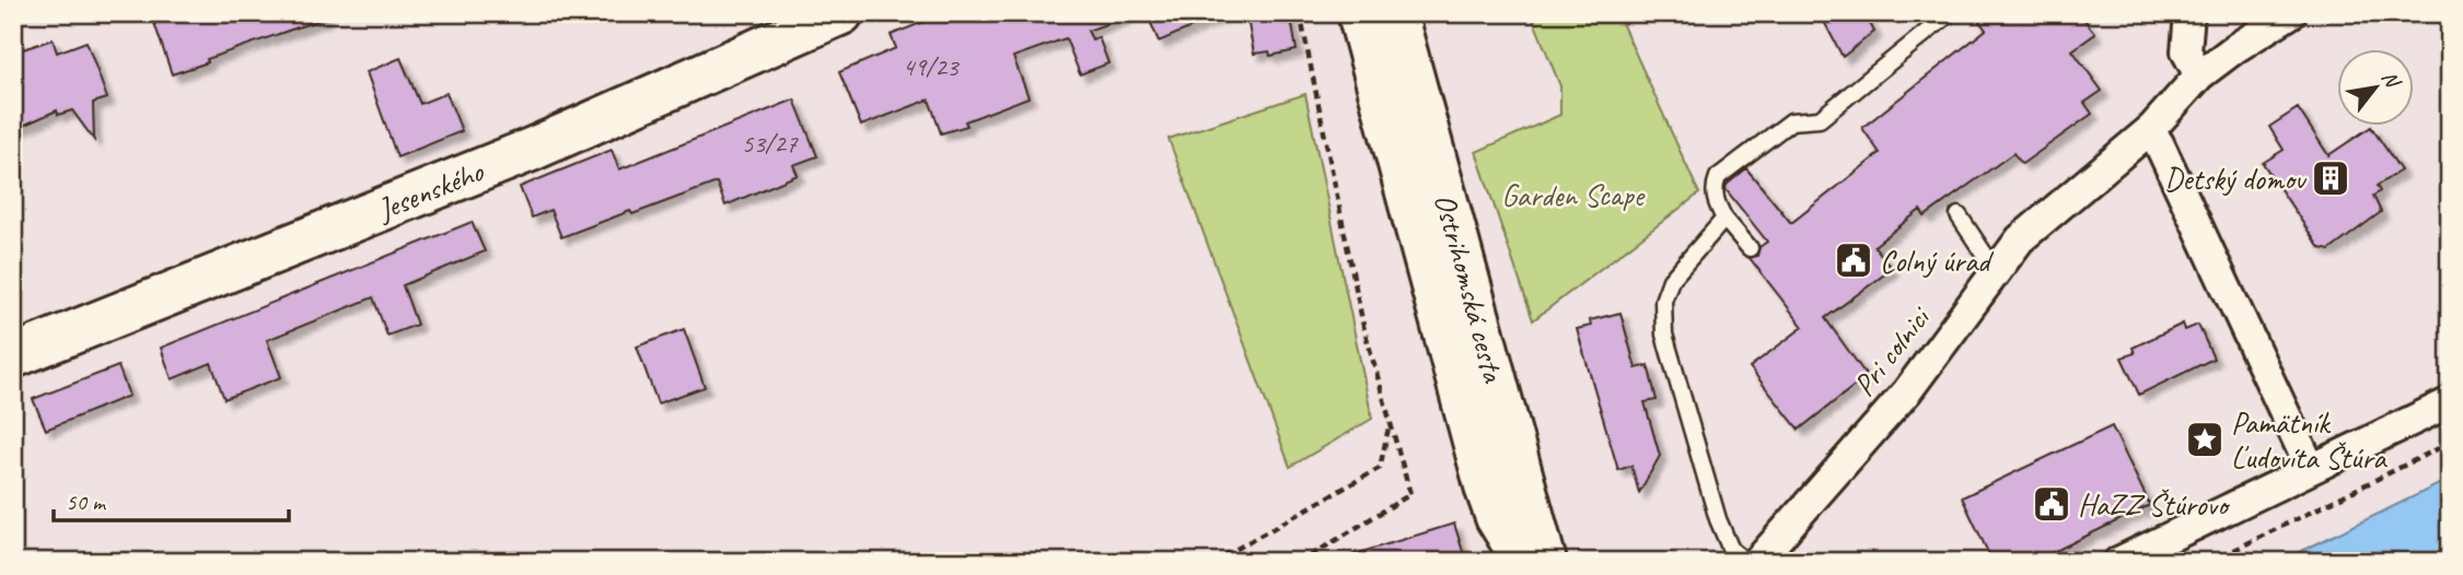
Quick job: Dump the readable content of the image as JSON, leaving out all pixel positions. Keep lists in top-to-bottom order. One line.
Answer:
{"streets":{"main road":["Jesenského","Ostrihomská cesta"],"street":["Pri colnici"]},"parks":["Garden Scape"],"places":{"building":["Detský domov"],"public building":["Colný úrad","HaZZ Štúrovo"],"place":["Pamätník Ľudovíta Štúra"]},"house_numbers":["49/23","53/27"],"scale_bar":"50 m","north":"top right"}
